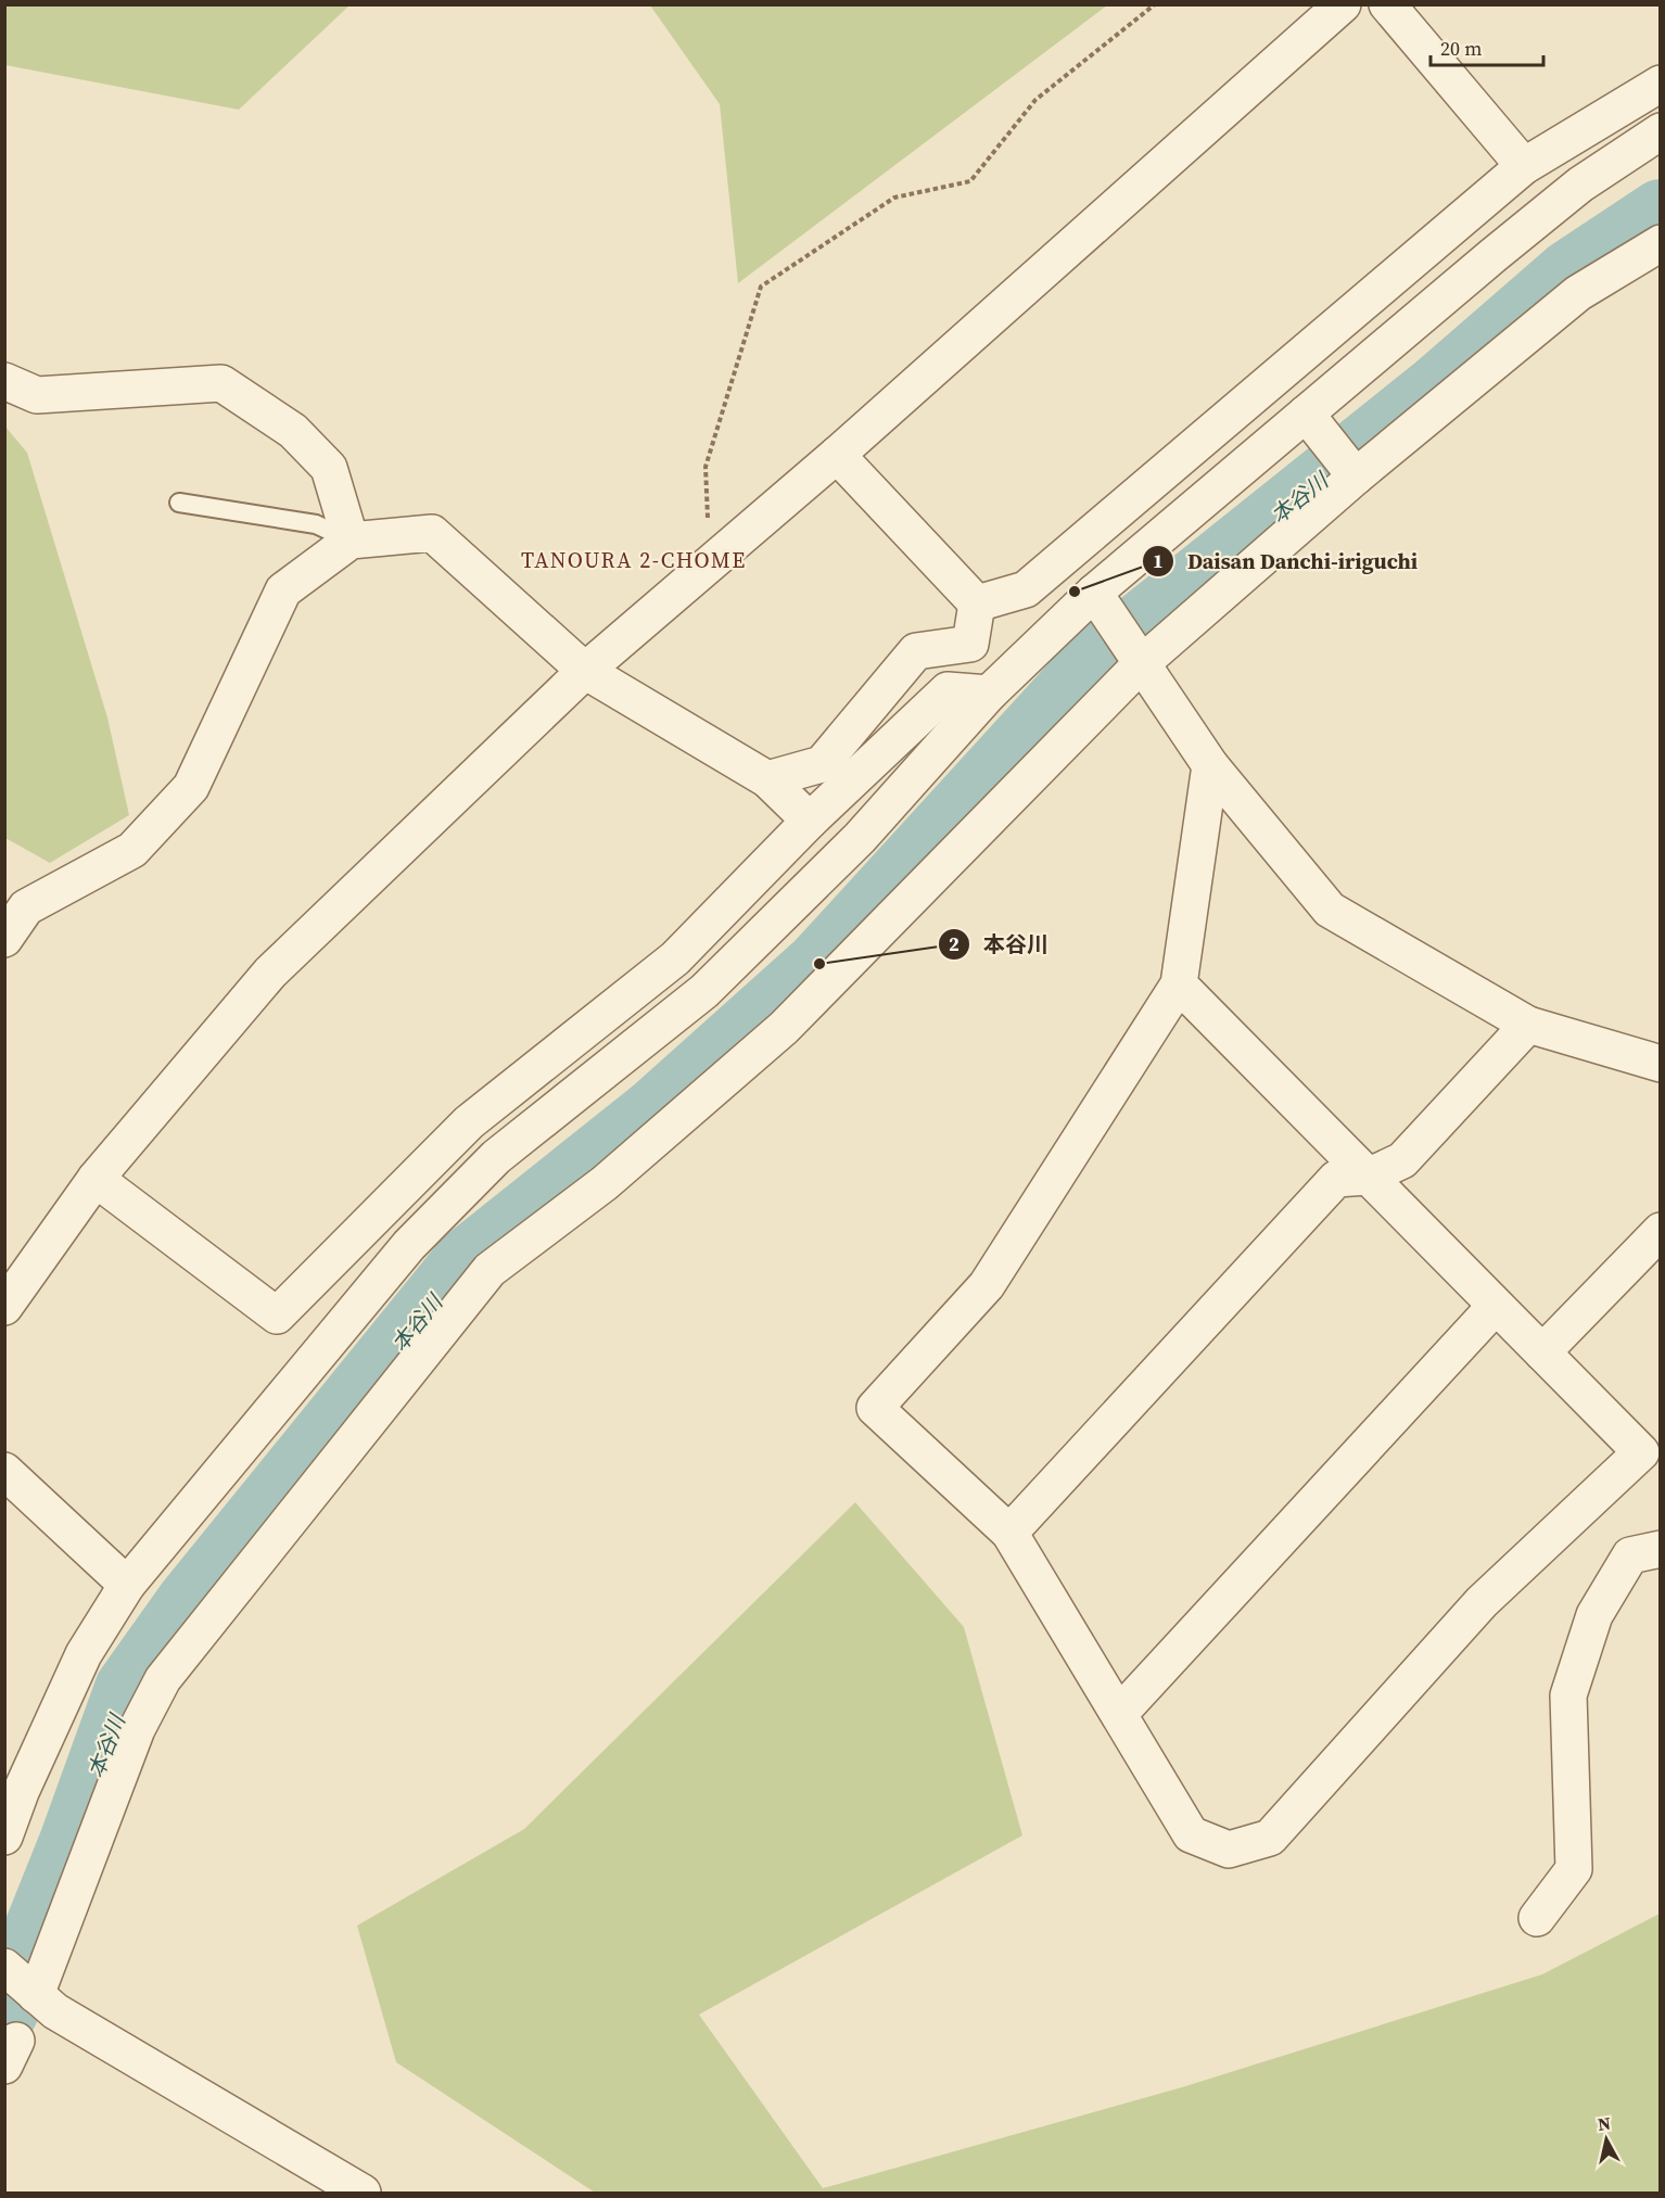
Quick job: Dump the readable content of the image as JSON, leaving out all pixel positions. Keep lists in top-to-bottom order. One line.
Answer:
{"districts":["TANOURA 2-CHOME"],"water":["本谷川"],"places":["Daisan Danchi-iriguchi","本谷川"],"scale_bar":"20 m","north":"top"}
